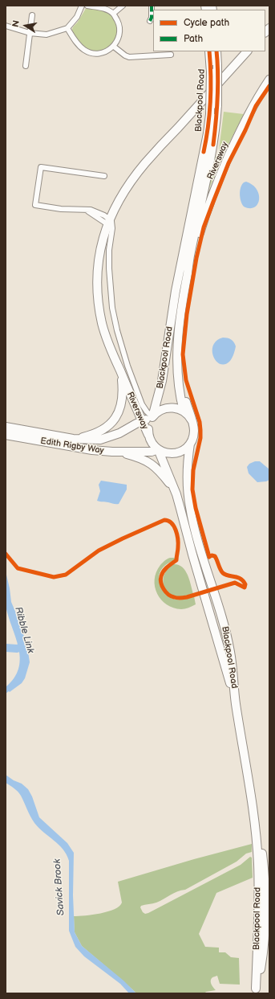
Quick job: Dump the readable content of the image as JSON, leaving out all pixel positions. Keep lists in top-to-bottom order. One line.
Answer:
{"streets":{"highway":["Blackpool Road","Riversway","Edith Rigby Way"]},"crossings":[["Blackpool Road","Riversway"],["Blackpool Road","Edith Rigby Way"],["Riversway","Edith Rigby Way"]],"water":["Ribble Link","Savick Brook"],"legend":["Cycle path","Path"],"north":"left"}
